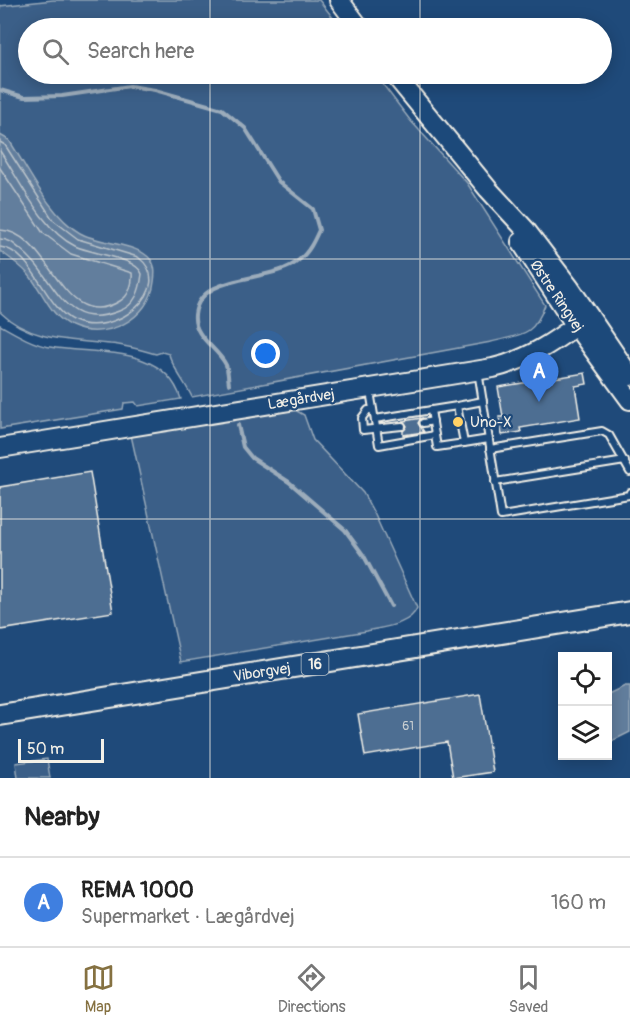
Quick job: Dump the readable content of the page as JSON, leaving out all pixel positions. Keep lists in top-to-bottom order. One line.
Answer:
{"streets":{"main road":["16","Viborgvej"],"street":["Østre Ringvej","Lægårdvej"]},"crossings":[["Østre Ringvej","Lægårdvej"]],"places":["Uno-X"],"house_numbers":["61"],"scale_bar":"50 m","page":{"search":"Search here","pins":"A","scale":"50 m","heading":"Nearby","list":[{"mark":"A","name":"REMA 1000","note":"Supermarket · Lægårdvej","value":"160 m"}],"nav":["Map","Directions","Saved"]}}
